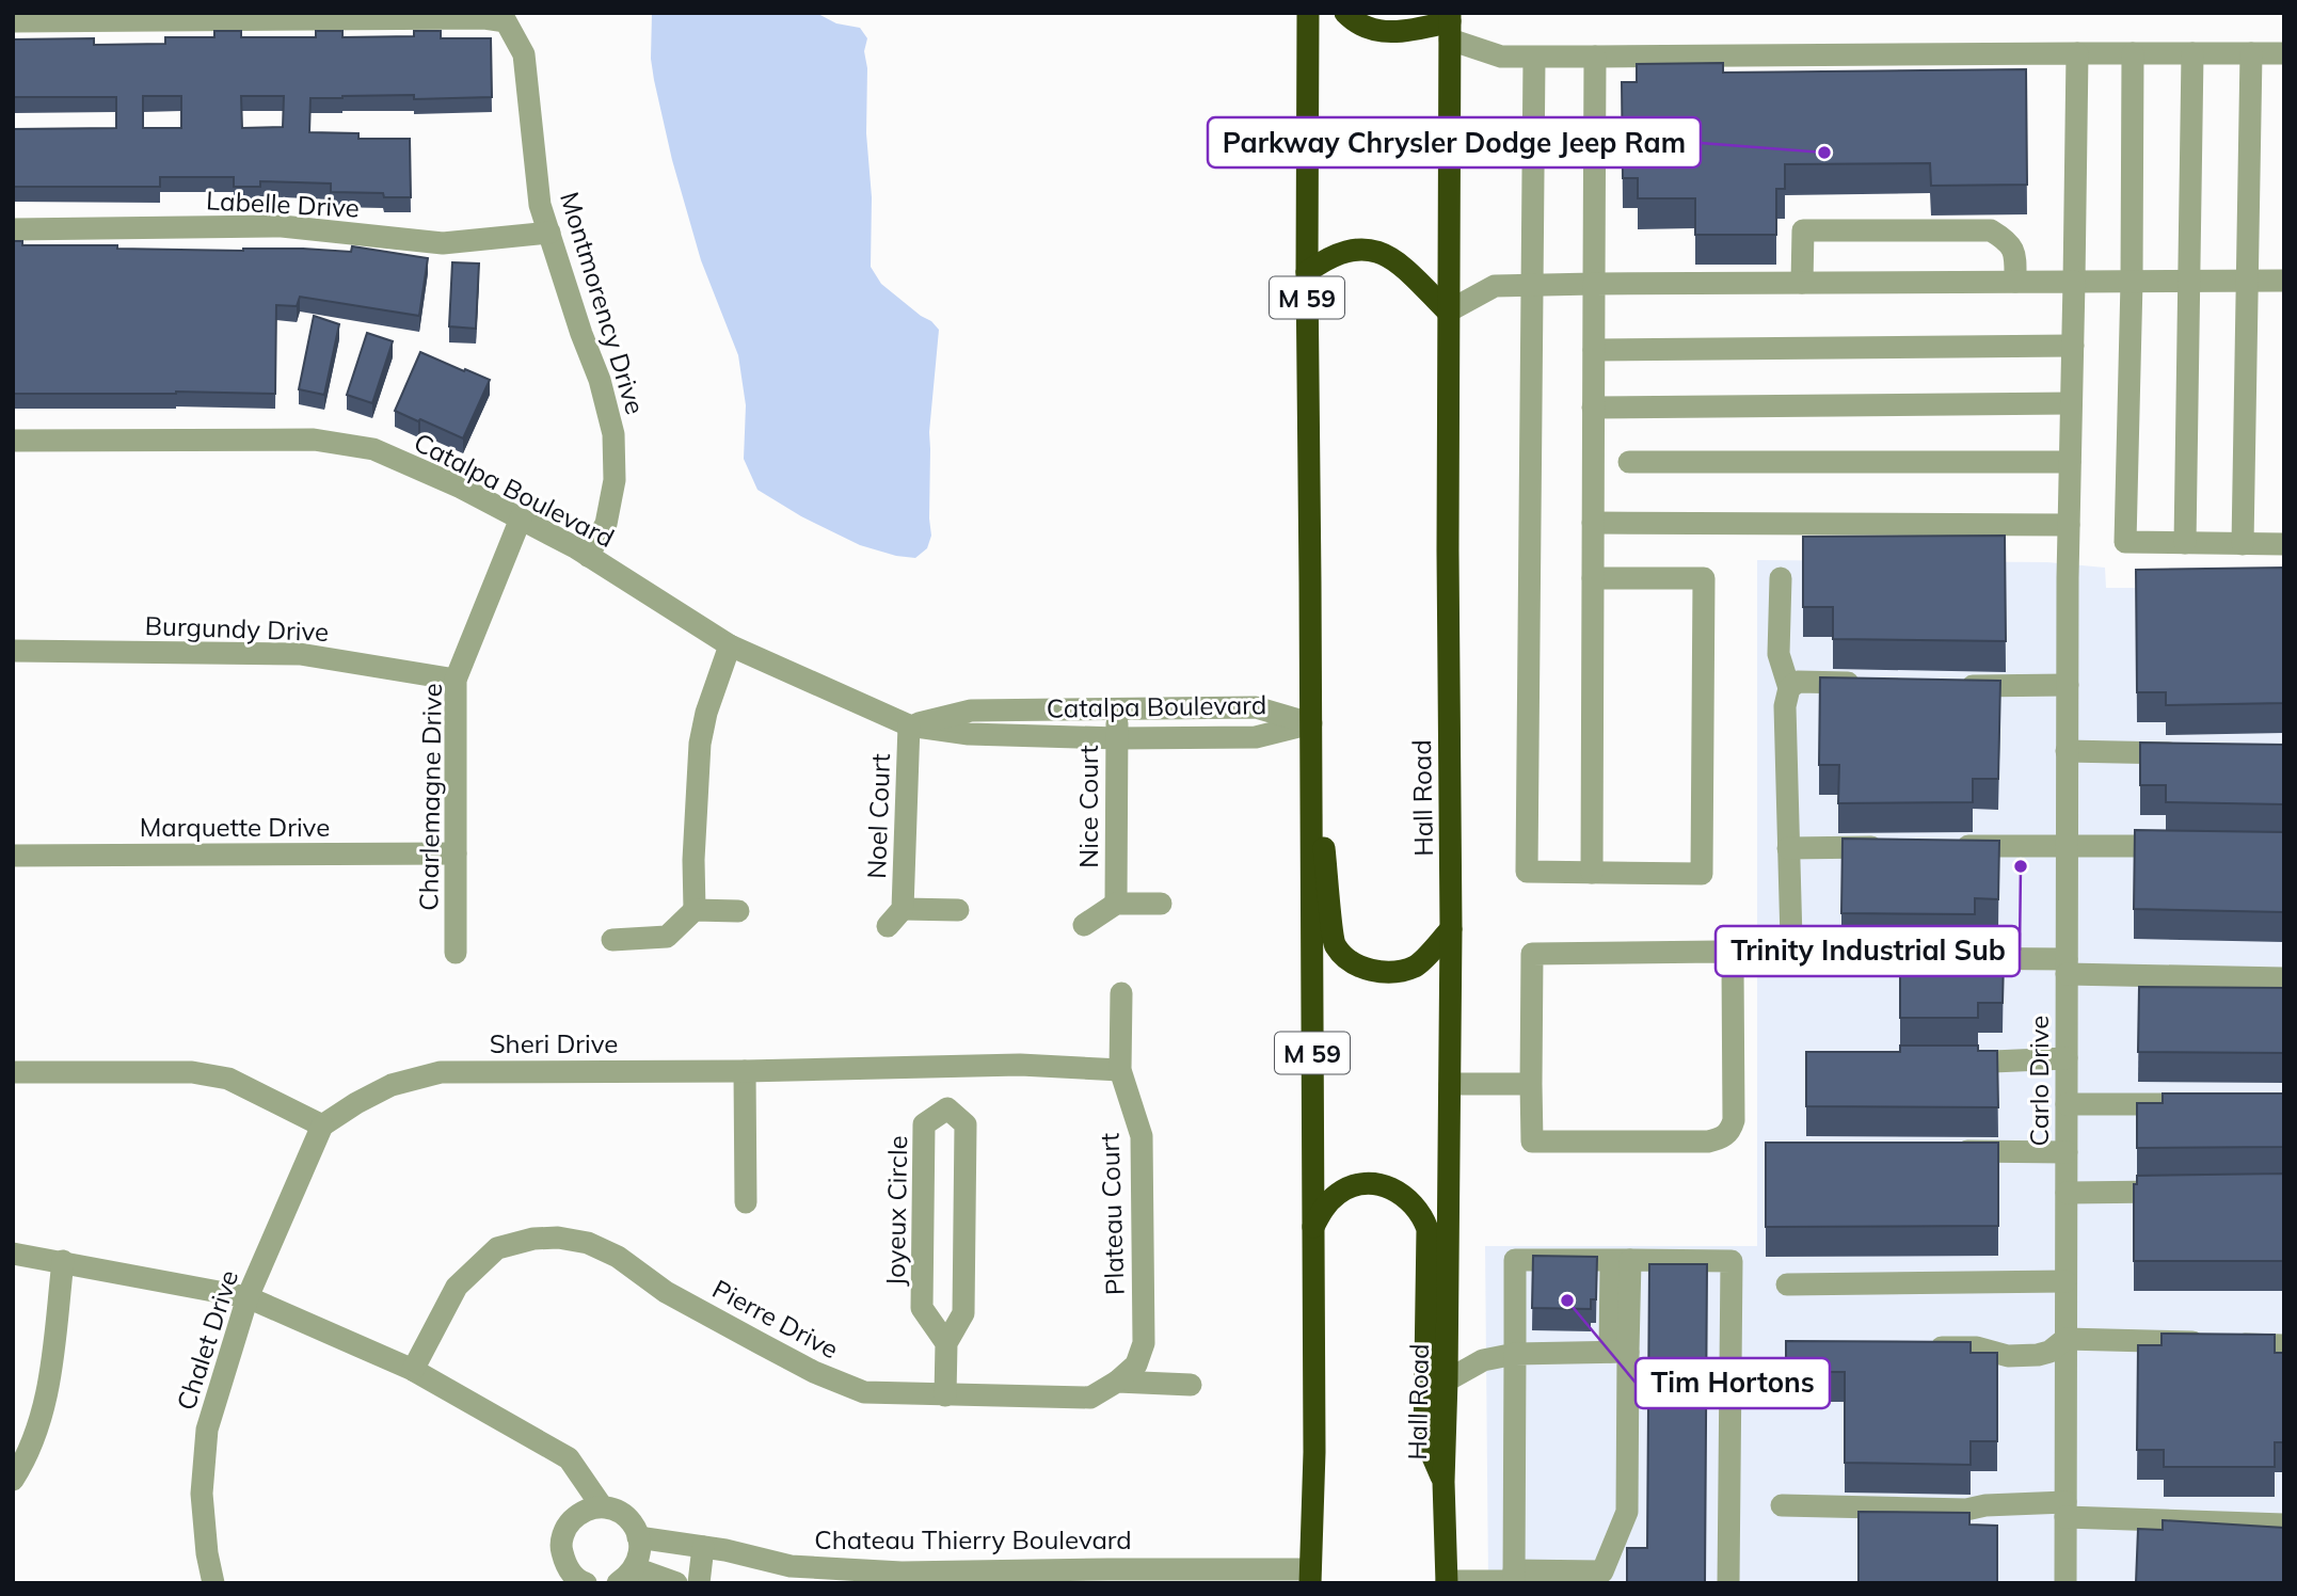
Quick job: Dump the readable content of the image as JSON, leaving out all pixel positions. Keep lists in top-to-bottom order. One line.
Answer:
{"streets":{"highway":["M 59","Hall Road"],"street":["Labelle Drive","Montmorency Drive","Catalpa Boulevard","Burgundy Drive","Charlemagne Drive","Nice Court","Noel Court","Marquette Drive","Sheri Drive","Carlo Drive","Joyeux Circle","Plateau Court","Pierre Drive","Chalet Drive","Chateau Thierry Boulevard"]},"crossings":[["Labelle Drive","Montmorency Drive"],["M 59","Catalpa Boulevard"],["M 59","Chateau Thierry Boulevard"],["Montmorency Drive","Catalpa Boulevard"],["Catalpa Boulevard","Charlemagne Drive"],["Catalpa Boulevard","Nice Court"],["Catalpa Boulevard","Noel Court"],["Burgundy Drive","Charlemagne Drive"],["Charlemagne Drive","Marquette Drive"],["Sheri Drive","Plateau Court"],["Sheri Drive","Chalet Drive"],["Joyeux Circle","Pierre Drive"],["Plateau Court","Pierre Drive"]],"places":["Parkway Chrysler Dodge Jeep Ram","Trinity Industrial Sub","Tim Hortons"]}
